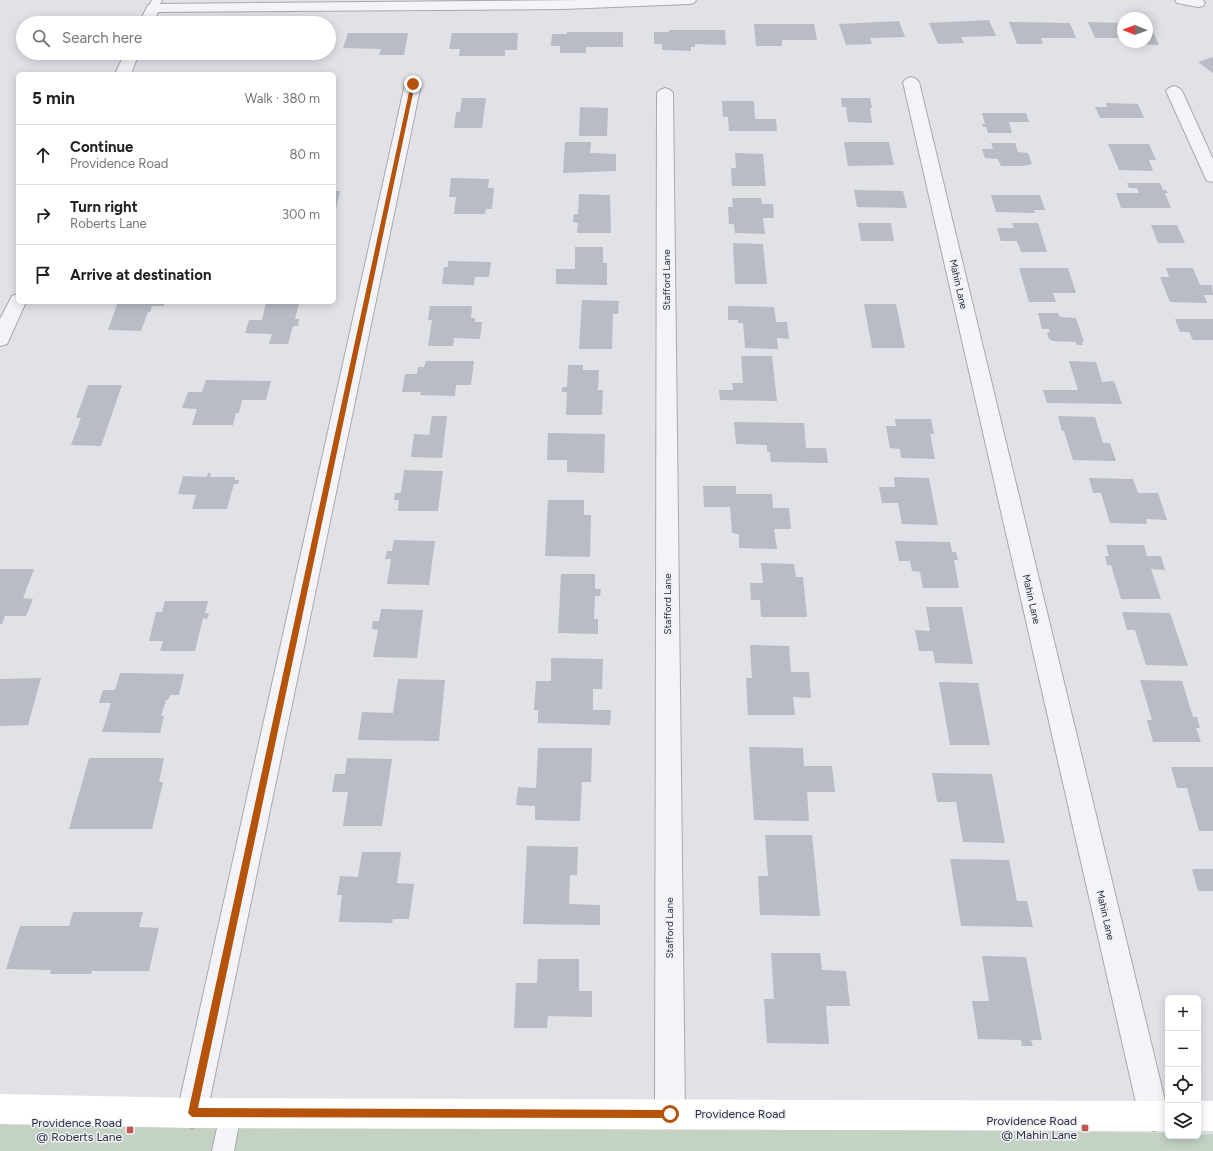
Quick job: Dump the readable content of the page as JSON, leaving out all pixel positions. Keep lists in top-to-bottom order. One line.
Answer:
{"streets":{"street":["Stafford Lane","Mahin Lane","Providence Road"]},"crossings":[["Stafford Lane","Providence Road"],["Mahin Lane","Providence Road"]],"places":{"transit":["Providence Road @ Mahin Lane","Providence Road @ Roberts Lane"]},"north":"left","page":{"search":"Search here","heading":["5 min","Walk · 380 m"],"list":[["Continue","Providence Road","80 m"],["Turn right","Roberts Lane","300 m"],"Arrive at destination"],"map_buttons":["+","−"]}}
